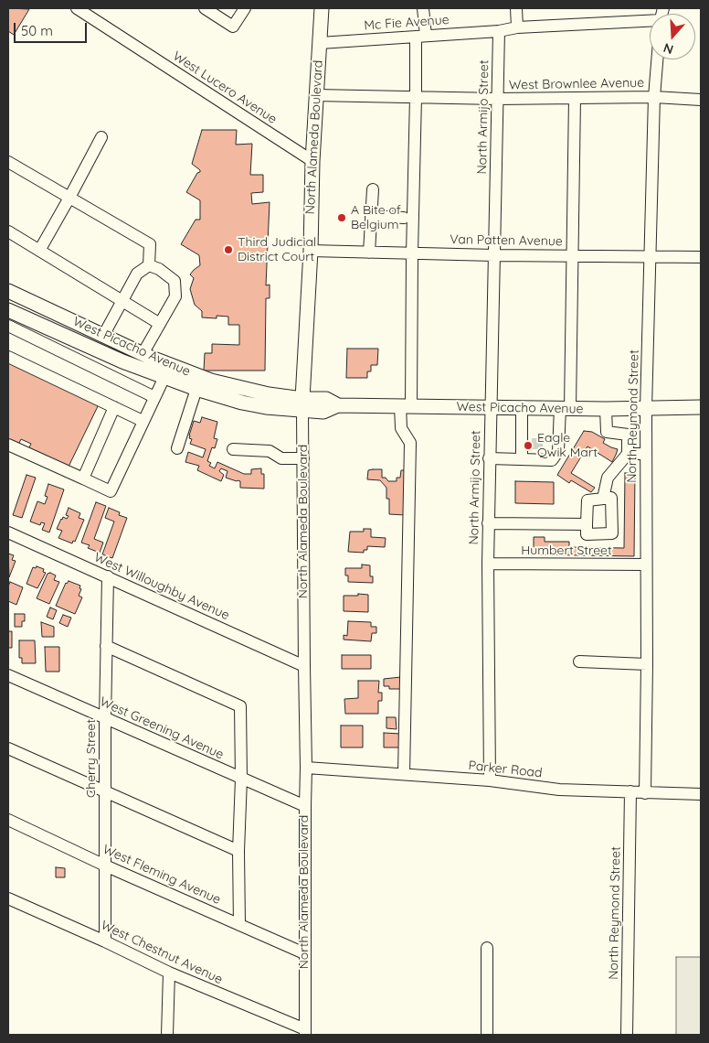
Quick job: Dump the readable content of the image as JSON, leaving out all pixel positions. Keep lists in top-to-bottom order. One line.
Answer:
{"streets":{"main road":["North Alameda Boulevard","West Picacho Avenue"],"street":["Mc Fie Avenue","West Brownlee Avenue","West Lucero Avenue","North Armijo Street","Van Patten Avenue","North Reymond Street","Humbert Street","West Willoughby Avenue","West Greening Avenue","Cherry Street","Parker Road","West Fleming Avenue","West Chestnut Avenue"]},"crossings":[["Mc Fie Avenue","North Armijo Street"],["Mc Fie Avenue","North Alameda Boulevard"],["West Brownlee Avenue","North Armijo Street"],["West Brownlee Avenue","North Alameda Boulevard"],["West Brownlee Avenue","North Reymond Street"],["West Lucero Avenue","North Alameda Boulevard"],["North Armijo Street","Van Patten Avenue"],["North Armijo Street","West Picacho Avenue"],["North Armijo Street","Humbert Street"],["North Armijo Street","Parker Road"],["North Alameda Boulevard","Van Patten Avenue"],["North Alameda Boulevard","West Picacho Avenue"],["North Alameda Boulevard","West Willoughby Avenue"],["North Alameda Boulevard","West Greening Avenue"],["North Alameda Boulevard","Parker Road"],["North Alameda Boulevard","West Fleming Avenue"],["North Alameda Boulevard","West Chestnut Avenue"],["Van Patten Avenue","North Reymond Street"],["West Picacho Avenue","North Reymond Street"],["North Reymond Street","Humbert Street"],["North Reymond Street","Parker Road"],["West Willoughby Avenue","Cherry Street"],["West Greening Avenue","Cherry Street"],["Cherry Street","West Fleming Avenue"],["Cherry Street","West Chestnut Avenue"]],"places":["A Bite of Belgium","Third Judicial District Court","Eagle Qwik Mart"],"scale_bar":"50 m","north":"bottom"}
